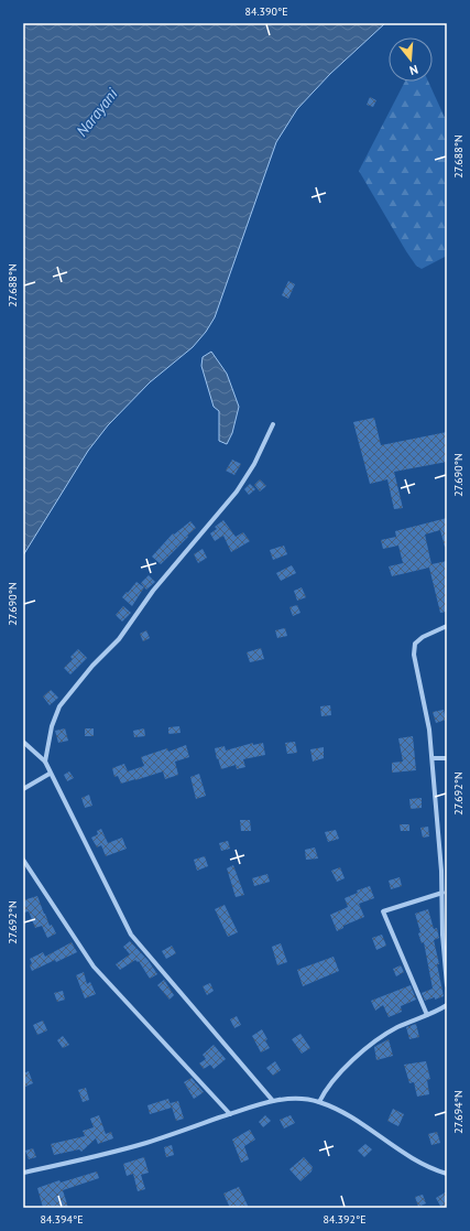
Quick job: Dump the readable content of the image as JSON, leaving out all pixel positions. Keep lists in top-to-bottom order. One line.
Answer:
{"water":["Narayani"],"north":"bottom","coordinates":["84.390°E","27.688°N","27.690°N","27.692°N","27.694°N","84.394°E","84.392°E"]}
